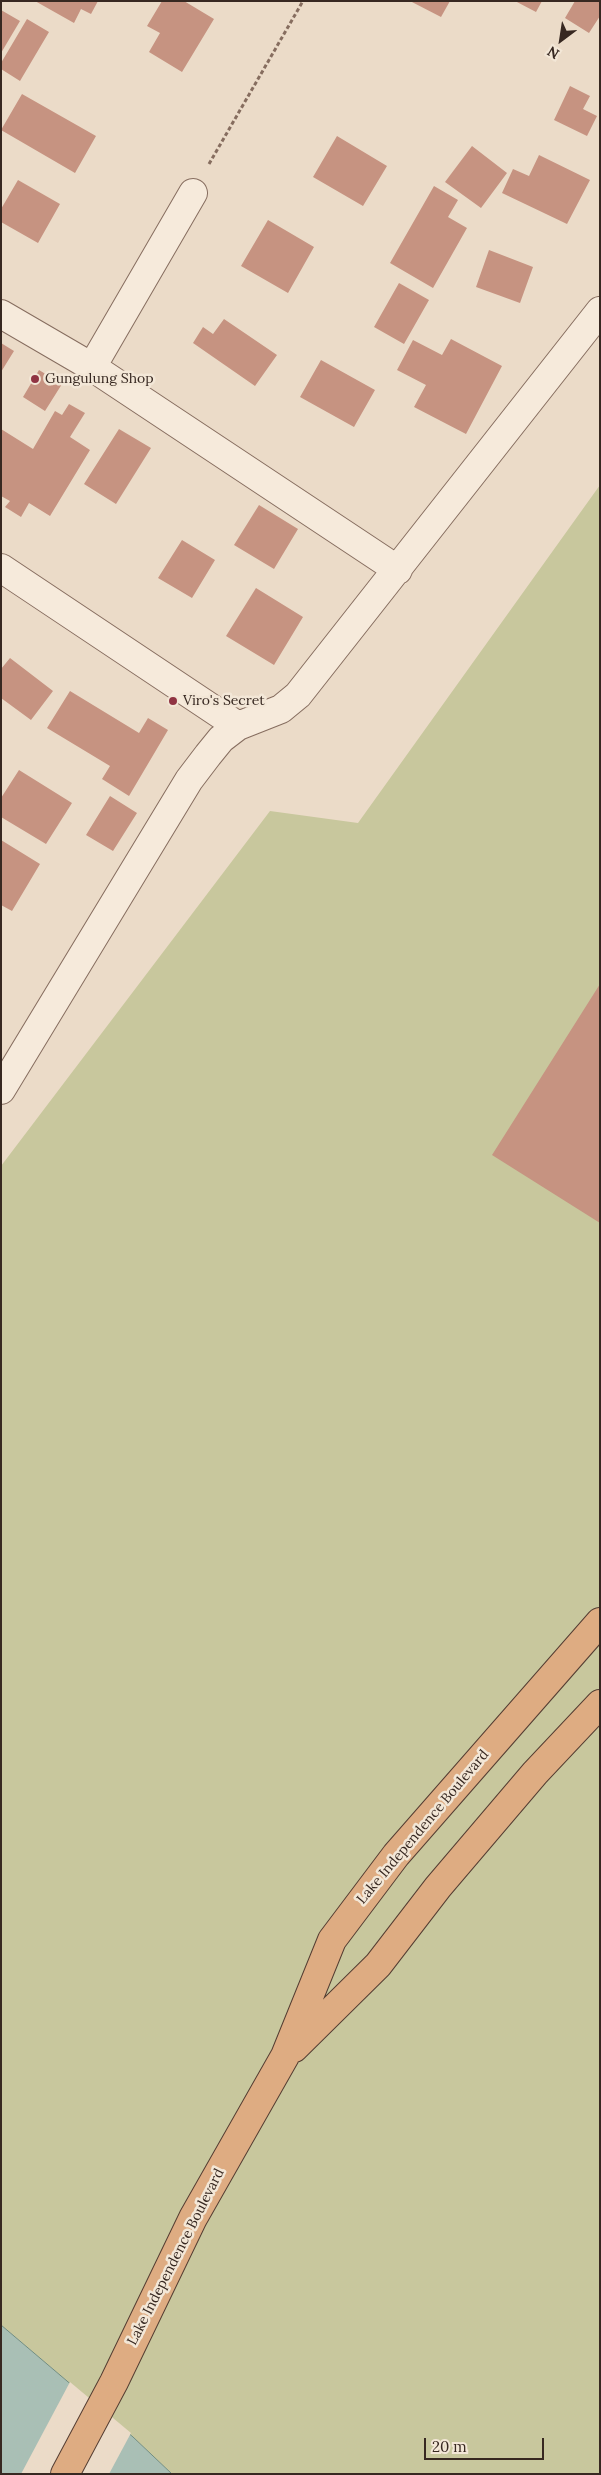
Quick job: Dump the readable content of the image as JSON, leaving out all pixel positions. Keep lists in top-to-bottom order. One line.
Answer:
{"streets":{"highway":["Lake Independence Boulevard"]},"places":["Gungulung Shop","Viro's Secret"],"scale_bar":"20 m","north":"bottom left"}
